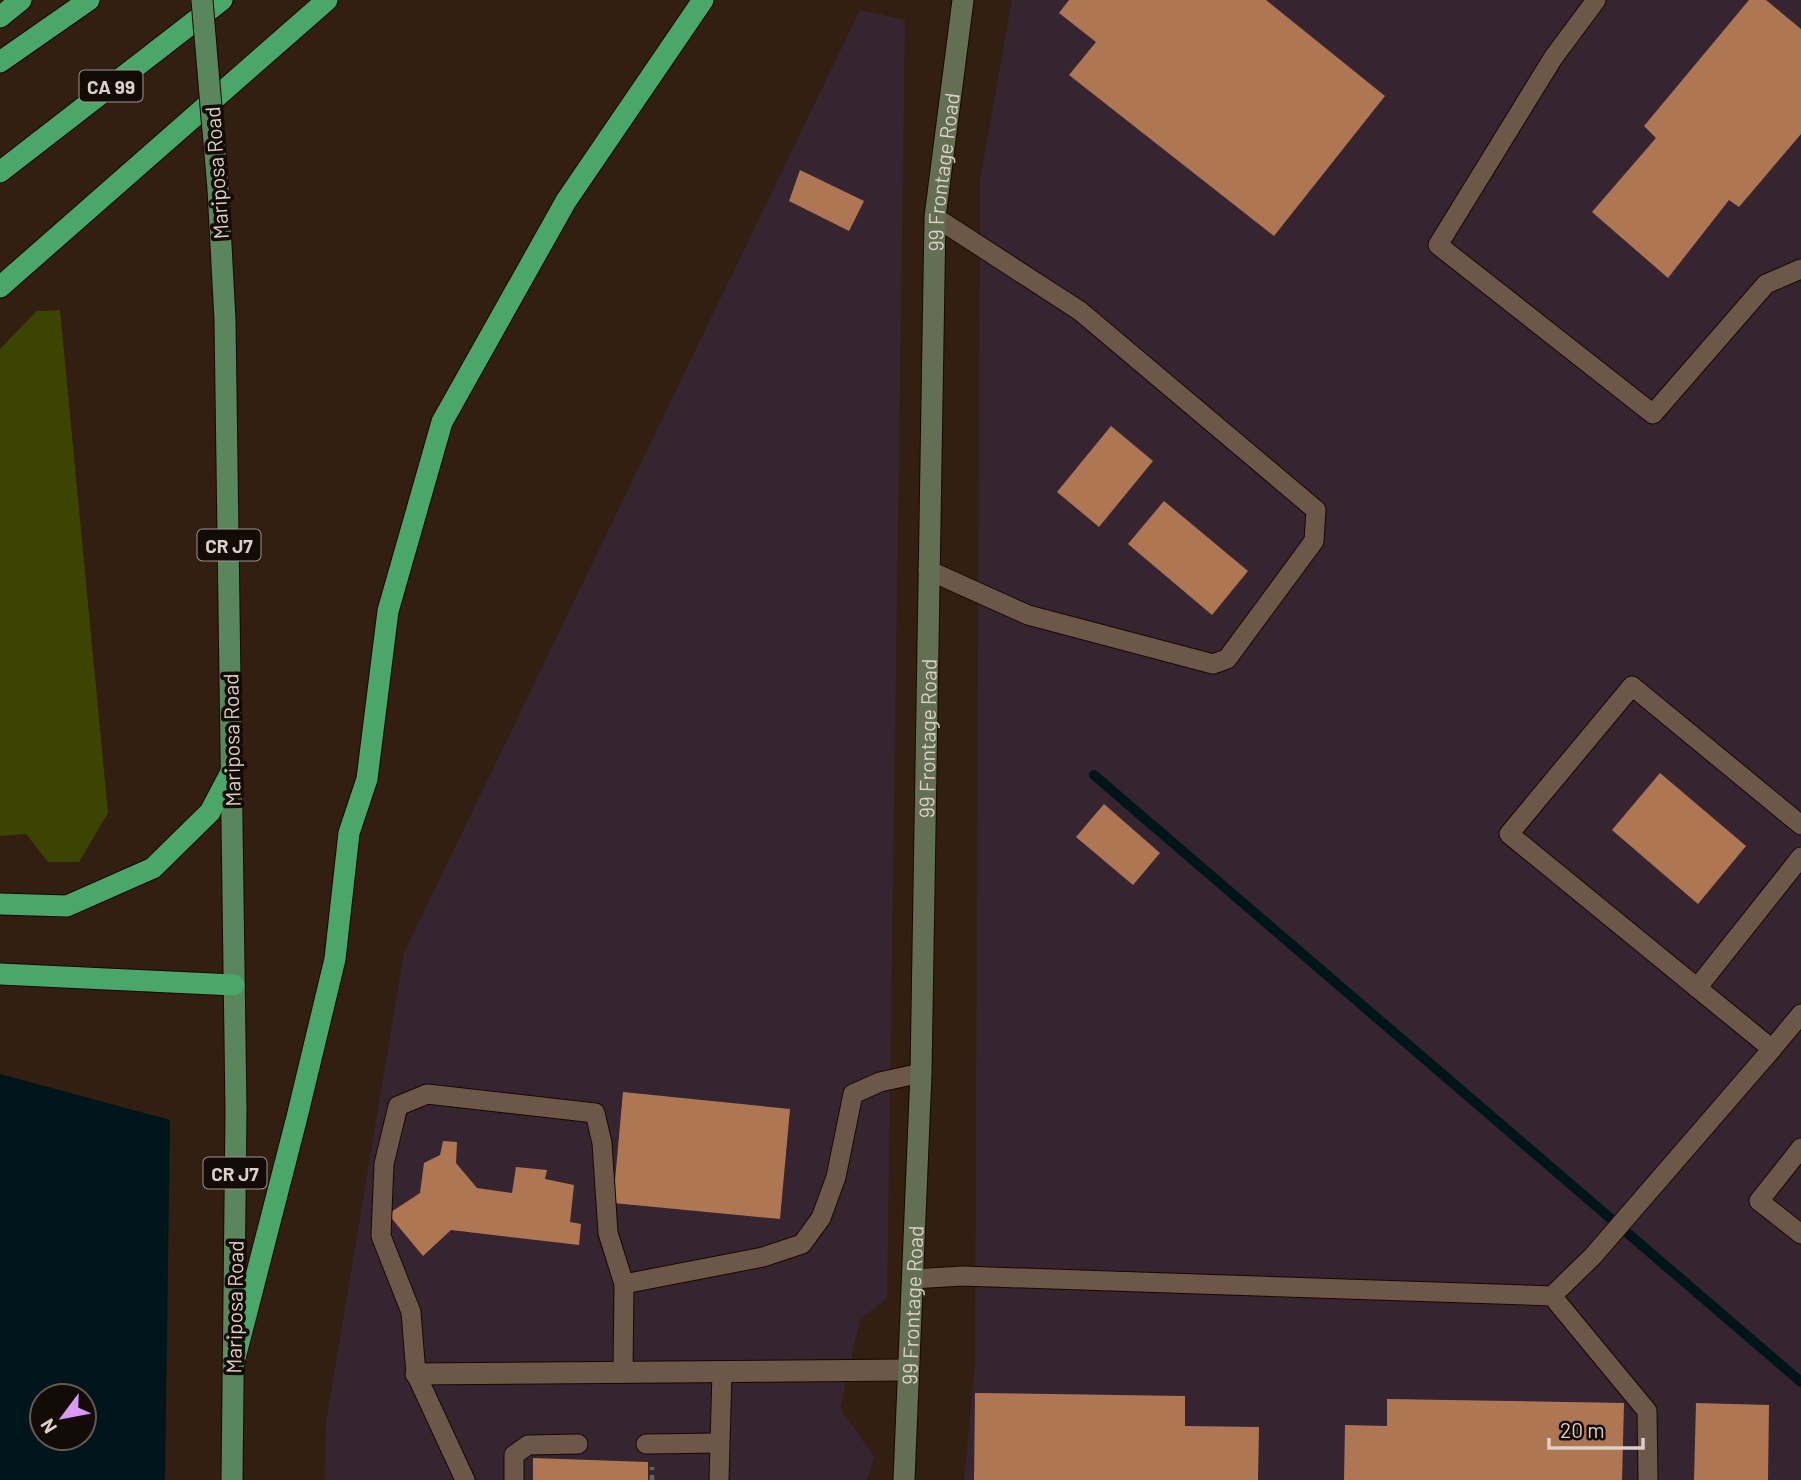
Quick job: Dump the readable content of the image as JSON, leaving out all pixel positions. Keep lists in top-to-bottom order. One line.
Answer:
{"streets":{"highway":["CA 99"],"main road":["Mariposa Road","CR J7"],"street":["99 Frontage Road"]},"scale_bar":"20 m","north":"bottom left"}
